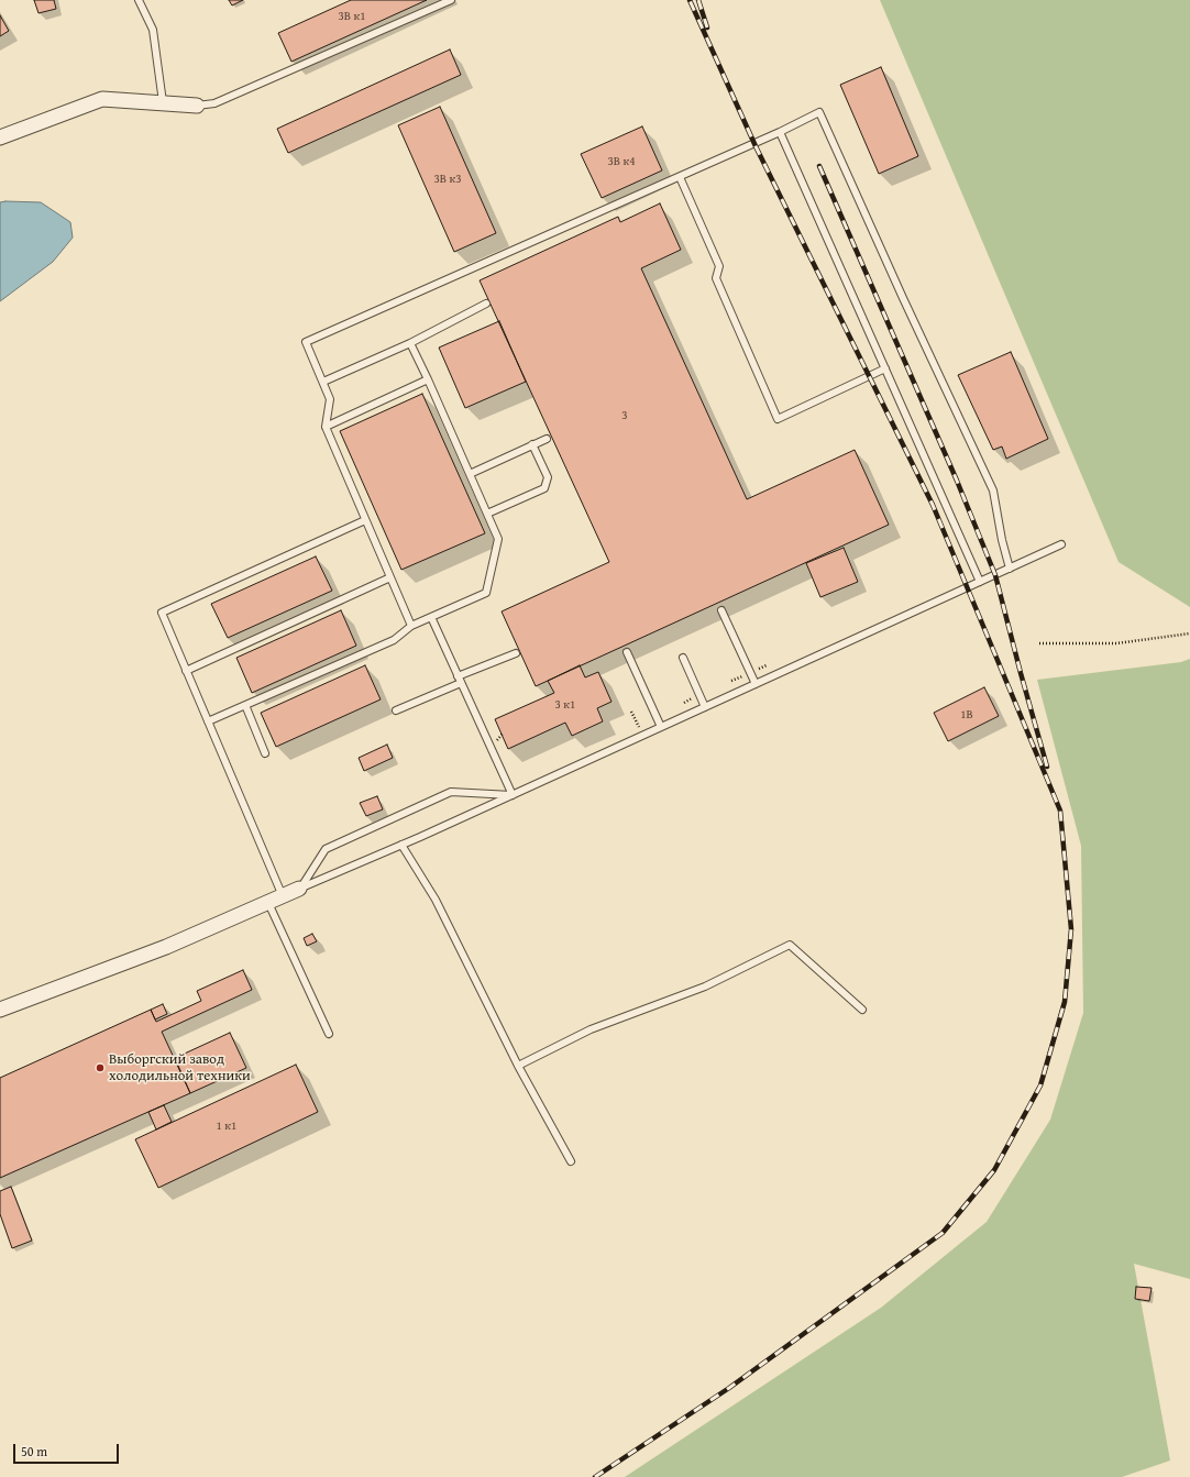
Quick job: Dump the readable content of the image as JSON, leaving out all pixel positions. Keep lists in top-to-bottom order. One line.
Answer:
{"places":["Выборгский завод холодильной техники"],"house_numbers":["3В к1","3В к4","3В к3","3","3 к1","1В","1 к1"],"scale_bar":"50 m"}
